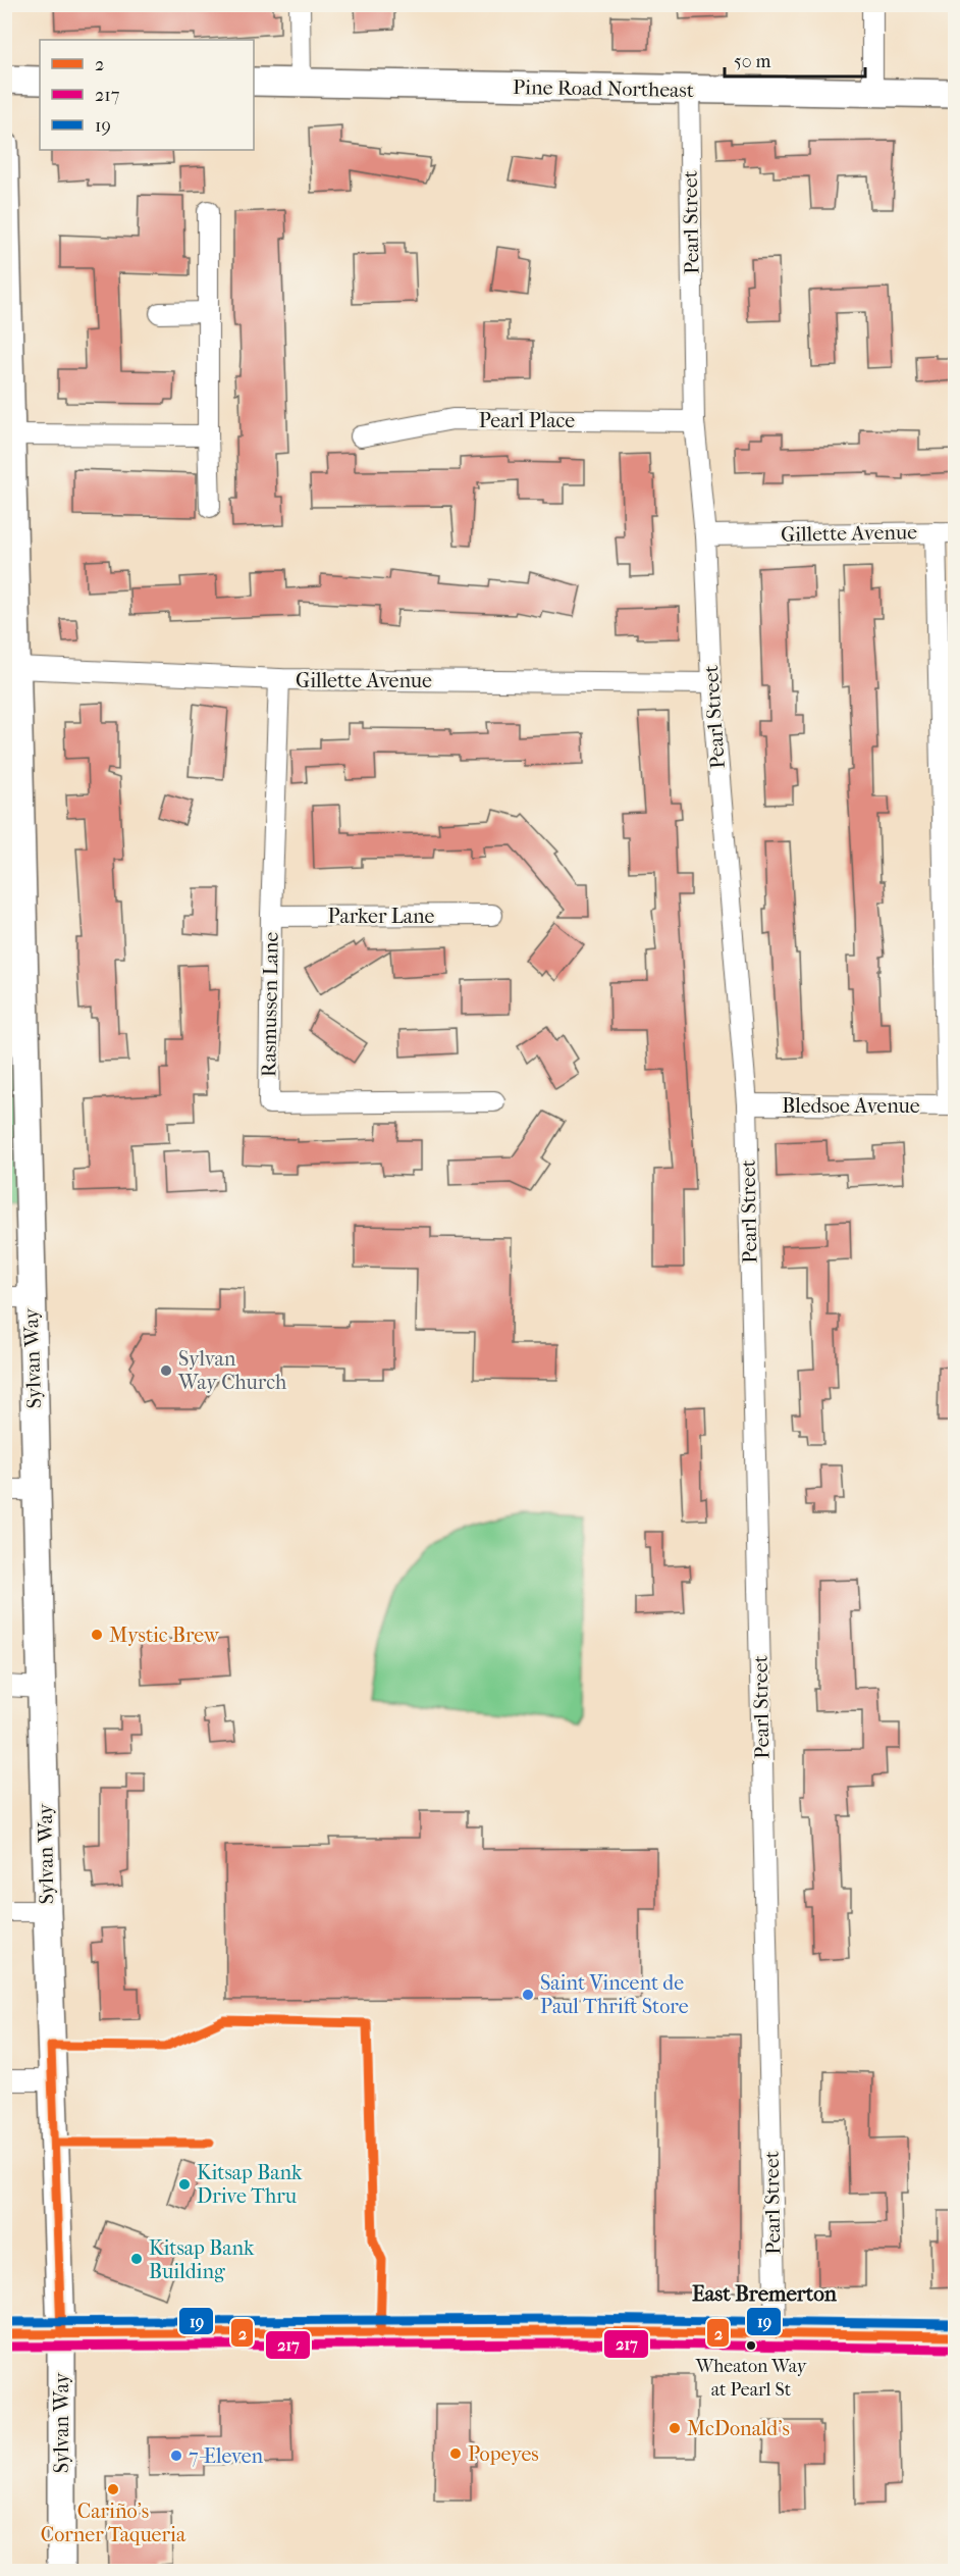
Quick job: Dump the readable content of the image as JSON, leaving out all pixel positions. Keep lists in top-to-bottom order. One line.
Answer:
{"streets":{"main road":["Pine Road Northeast","Sylvan Way"],"street":["Pearl Street","Pearl Place","Gillette Avenue","Parker Lane","Rasmussen Lane","Bledsoe Avenue"]},"crossings":[["Pine Road Northeast","Pearl Street"],["Pearl Street","Pearl Place"],["Pearl Street","Gillette Avenue"],["Pearl Street","Bledsoe Avenue"],["Gillette Avenue","Rasmussen Lane"],["Gillette Avenue","Sylvan Way"],["Parker Lane","Rasmussen Lane"]],"districts":["East Bremerton"],"places":["Sylvan Way Church","Mystic Brew","Saint Vincent de Paul Thrift Store","Kitsap Bank Drive Thru","Kitsap Bank Building","Wheaton Way at Pearl St","McDonald's","Popeyes","7-Eleven","Cariño's Corner Taqueria"],"lines":["transit line 2","transit line 19","transit line 217"],"legend":["2","217","19"],"scale_bar":"50 m"}
